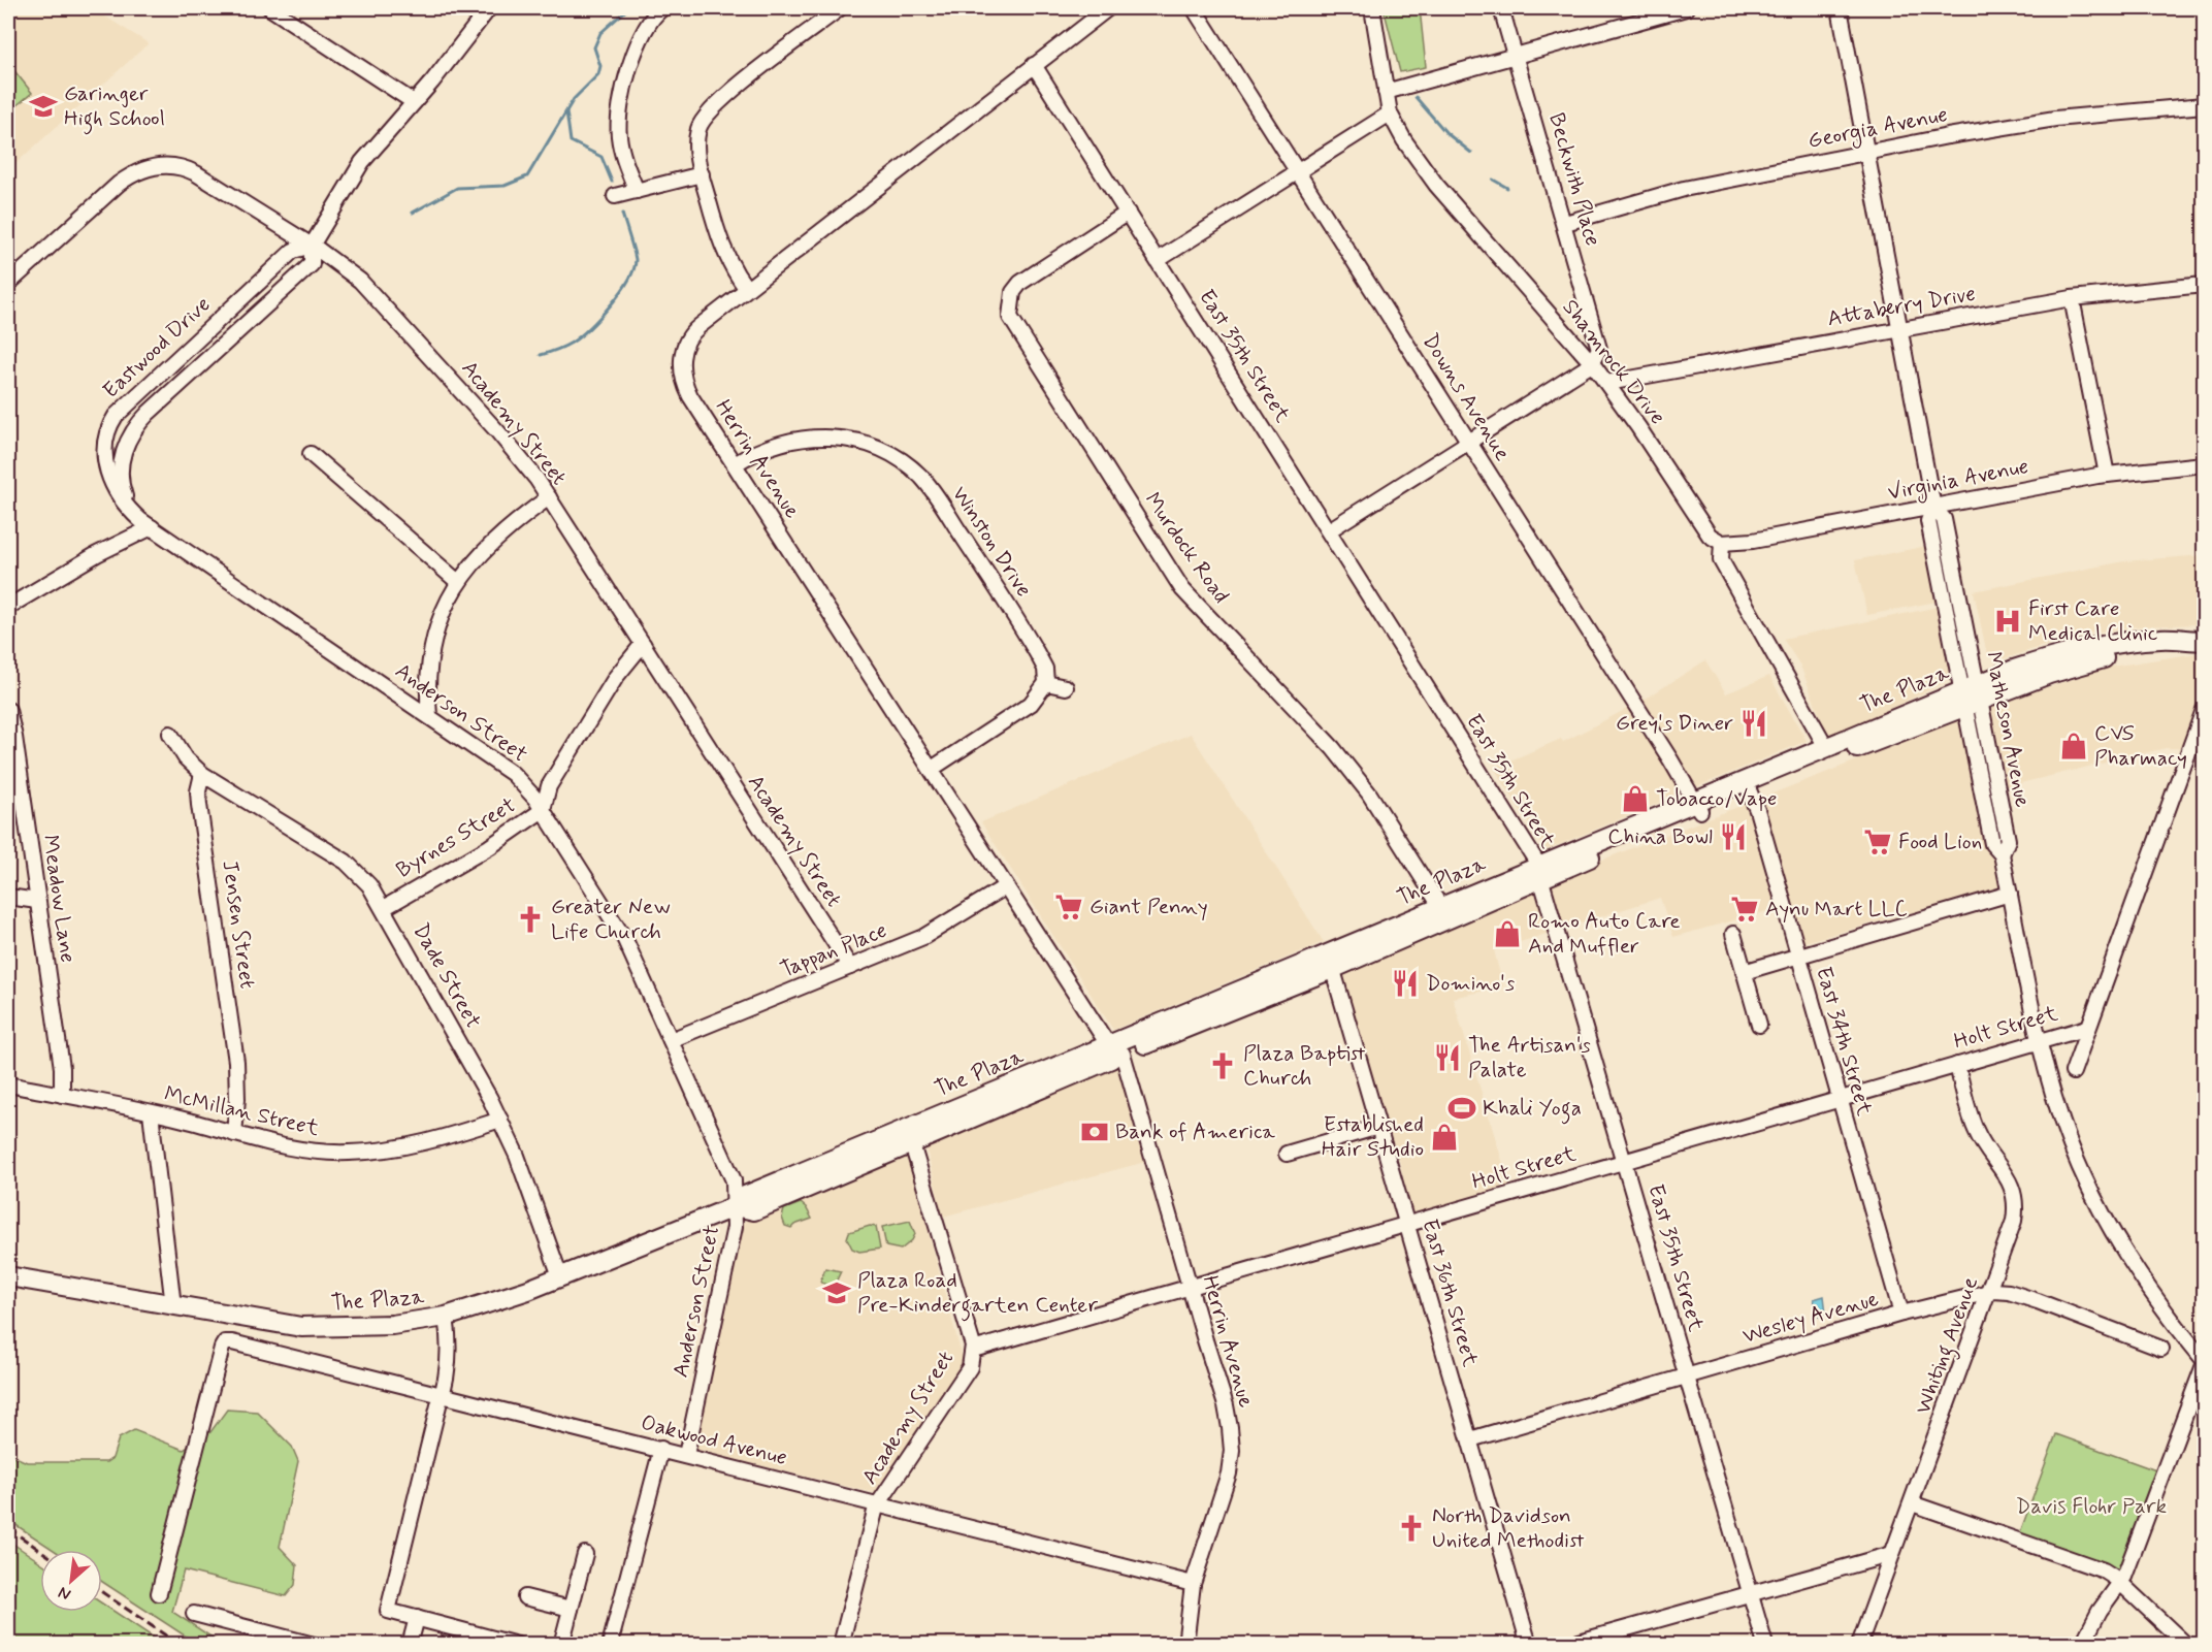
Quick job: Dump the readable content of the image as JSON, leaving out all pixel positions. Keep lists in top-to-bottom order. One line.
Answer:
{"streets":{"main road":["The Plaza"],"street":["Georgia Avenue","Beckwith Place","Attaberry Drive","Eastwood Drive","East 35th Street","Shamrock Drive","Downs Avenue","Academy Street","Herrin Avenue","Virginia Avenue","Winston Drive","Murdock Road","Anderson Street","Matheson Avenue","Byrnes Street","Meadow Lane","Jensen Street","Tappan Place","Dade Street","Holt Street","East 34th Street","McMillan Street","East 36th Street","Wesley Avenue","Whiting Avenue","Oakwood Avenue"]},"crossings":[["Georgia Avenue","Beckwith Place"],["Georgia Avenue","Matheson Avenue"],["Beckwith Place","Shamrock Drive"],["Attaberry Drive","Shamrock Drive"],["Attaberry Drive","Matheson Avenue"],["Eastwood Drive","Academy Street"],["Eastwood Drive","Anderson Street"],["East 35th Street","Herrin Avenue"],["East 35th Street","Murdock Road"],["East 35th Street","The Plaza"],["East 35th Street","Holt Street"],["East 35th Street","Wesley Avenue"],["Shamrock Drive","Virginia Avenue"],["Downs Avenue","The Plaza"],["Academy Street","The Plaza"],["Academy Street","Byrnes Street"],["Academy Street","Tappan Place"],["Academy Street","Holt Street"],["Academy Street","Oakwood Avenue"],["Herrin Avenue","Winston Drive"],["Herrin Avenue","The Plaza"],["Herrin Avenue","Tappan Place"],["Herrin Avenue","Holt Street"],["Herrin Avenue","Oakwood Avenue"],["Virginia Avenue","Matheson Avenue"],["Murdock Road","The Plaza"],["The Plaza","Anderson Street"],["The Plaza","Matheson Avenue"],["The Plaza","Dade Street"],["The Plaza","East 34th Street"],["The Plaza","East 36th Street"],["Anderson Street","Byrnes Street"],["Anderson Street","Tappan Place"],["Anderson Street","Oakwood Avenue"],["Matheson Avenue","Holt Street"],["Byrnes Street","Dade Street"],["Meadow Lane","McMillan Street"],["Jensen Street","Dade Street"],["Jensen Street","McMillan Street"],["Dade Street","McMillan Street"],["Holt Street","East 34th Street"],["Holt Street","East 36th Street"],["Holt Street","Whiting Avenue"],["East 34th Street","Wesley Avenue"],["East 36th Street","Wesley Avenue"],["Wesley Avenue","Whiting Avenue"]],"parks":["Davis Flohr Park"],"places":{"school or university":["Garinger High School","Plaza Road Pre-Kindergarten Center"],"hospital":["First Care Medical Clinic"],"restaurant":["Grey's Diner","China Bowl","Domino's","The Artisan's Palate"],"shop":["CVS Pharmacy","Tobacco/Vape","Romo Auto Care And Muffler","Established Hair Studio"],"supermarket":["Food Lion","Giant Penny","Aynu Mart LLC"],"church":["Greater New Life Church","Plaza Baptist Church","North Davidson United Methodist"],"sports":["Khali Yoga"],"bank":["Bank of America"]},"north":"bottom left"}
